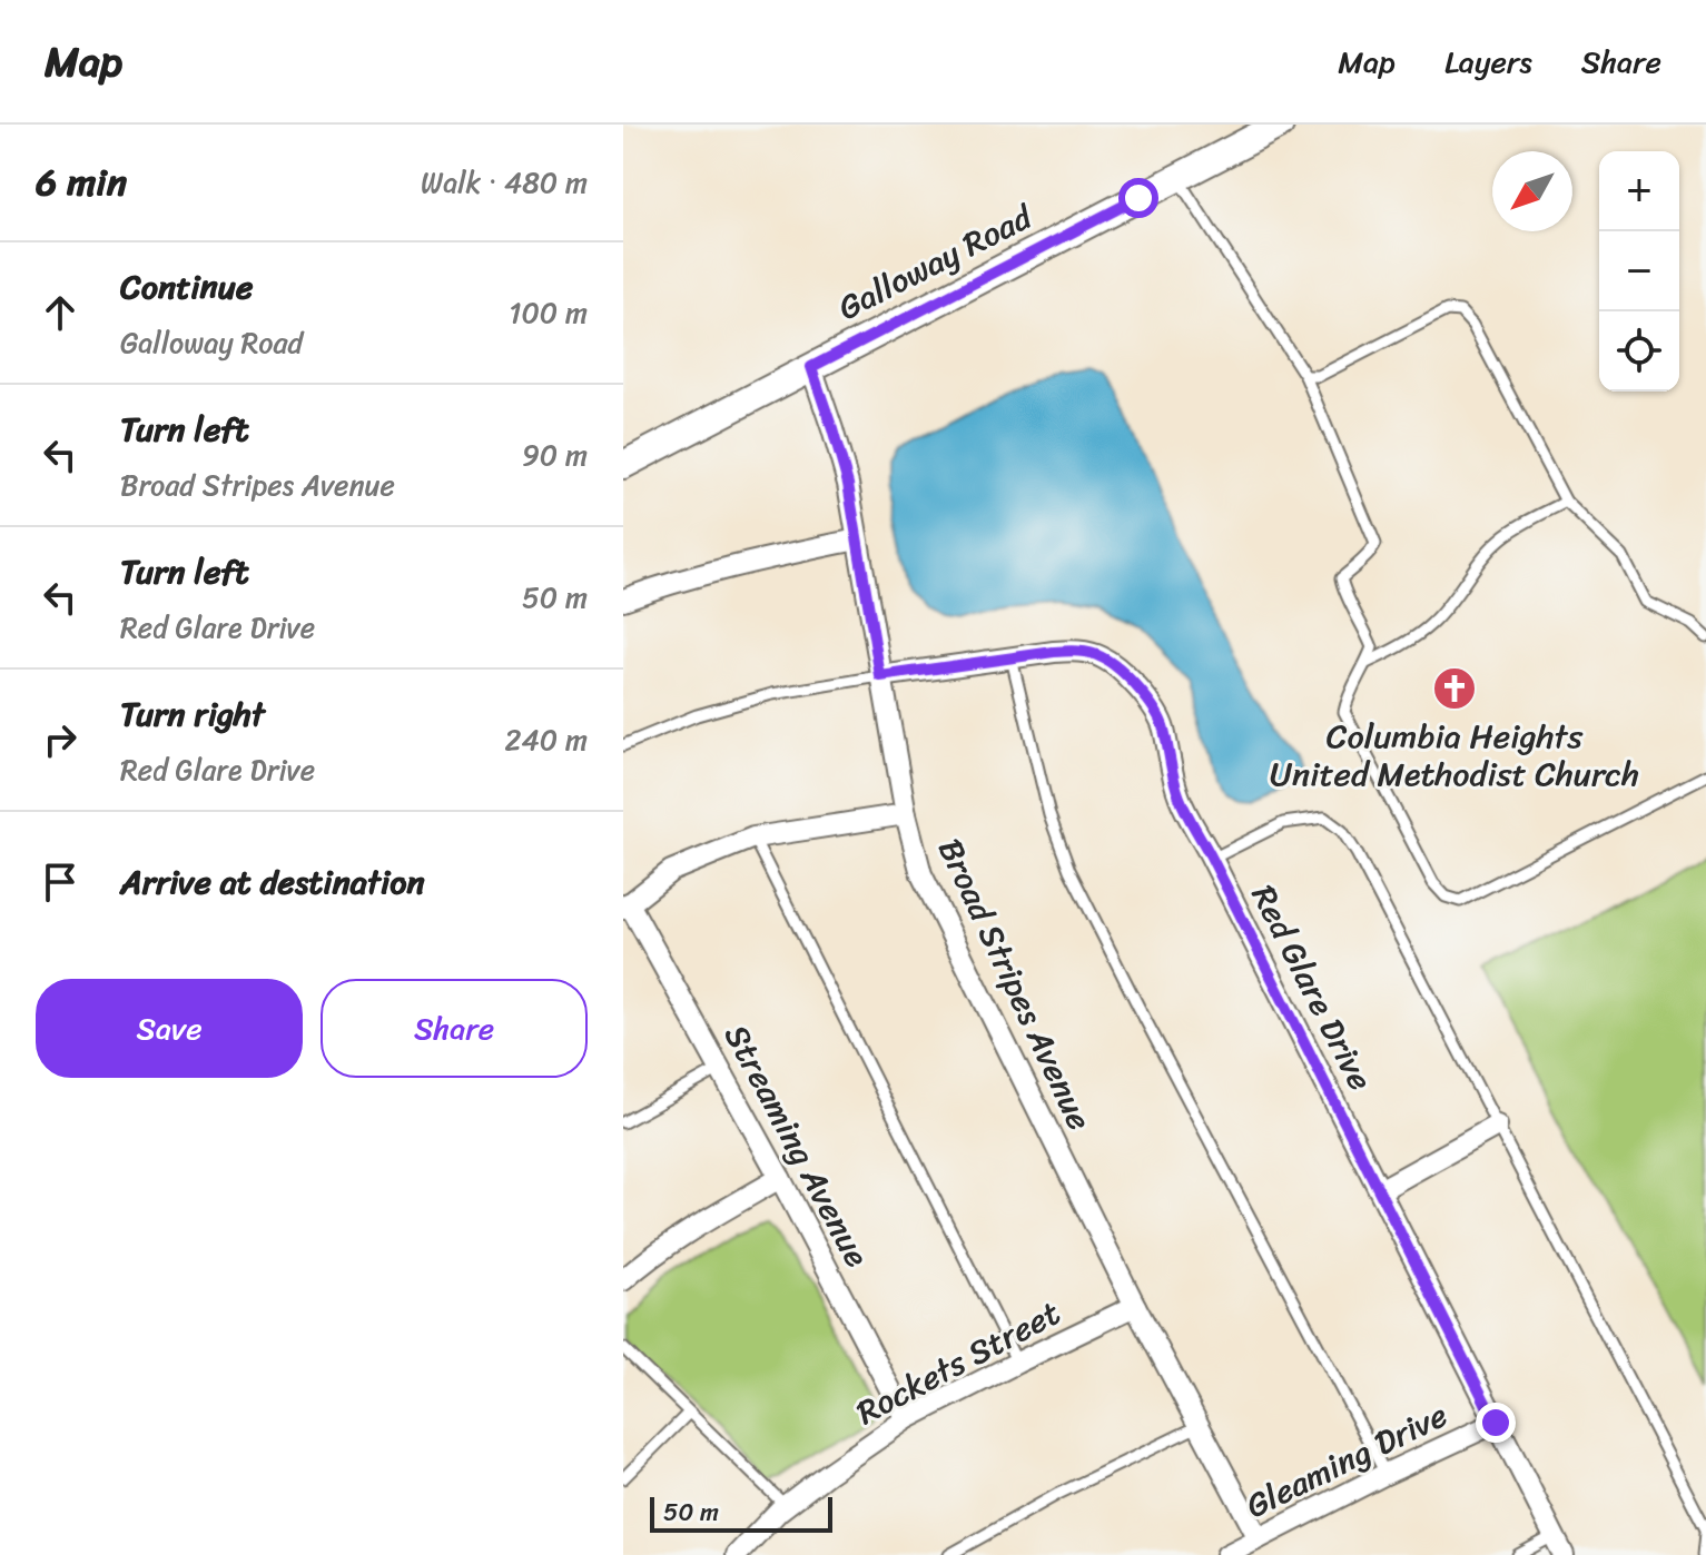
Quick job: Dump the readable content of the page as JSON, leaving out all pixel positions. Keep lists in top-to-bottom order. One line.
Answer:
{"streets":{"street":["Galloway Road","Broad Stripes Avenue","Red Glare Drive","Streaming Avenue","Rockets Street","Gleaming Drive"]},"crossings":[["Galloway Road","Broad Stripes Avenue"],["Broad Stripes Avenue","Red Glare Drive"],["Broad Stripes Avenue","Rockets Street"],["Broad Stripes Avenue","Gleaming Drive"],["Red Glare Drive","Gleaming Drive"],["Streaming Avenue","Rockets Street"]],"places":{"church":["Columbia Heights United Methodist Church"]},"scale_bar":"50 m","north":"bottom left","page":{"header":"Map","nav":["Map","Layers","Share"],"heading":["6 min","Walk · 480 m"],"map_buttons":["+","−"],"list":[["Continue","Galloway Road","100 m"],["Turn left","Broad Stripes Avenue","90 m"],["Turn left","Red Glare Drive","50 m"],["Turn right","Red Glare Drive","240 m"],"Arrive at destination"],"buttons":["Save","Share"],"scale":"50 m"}}
